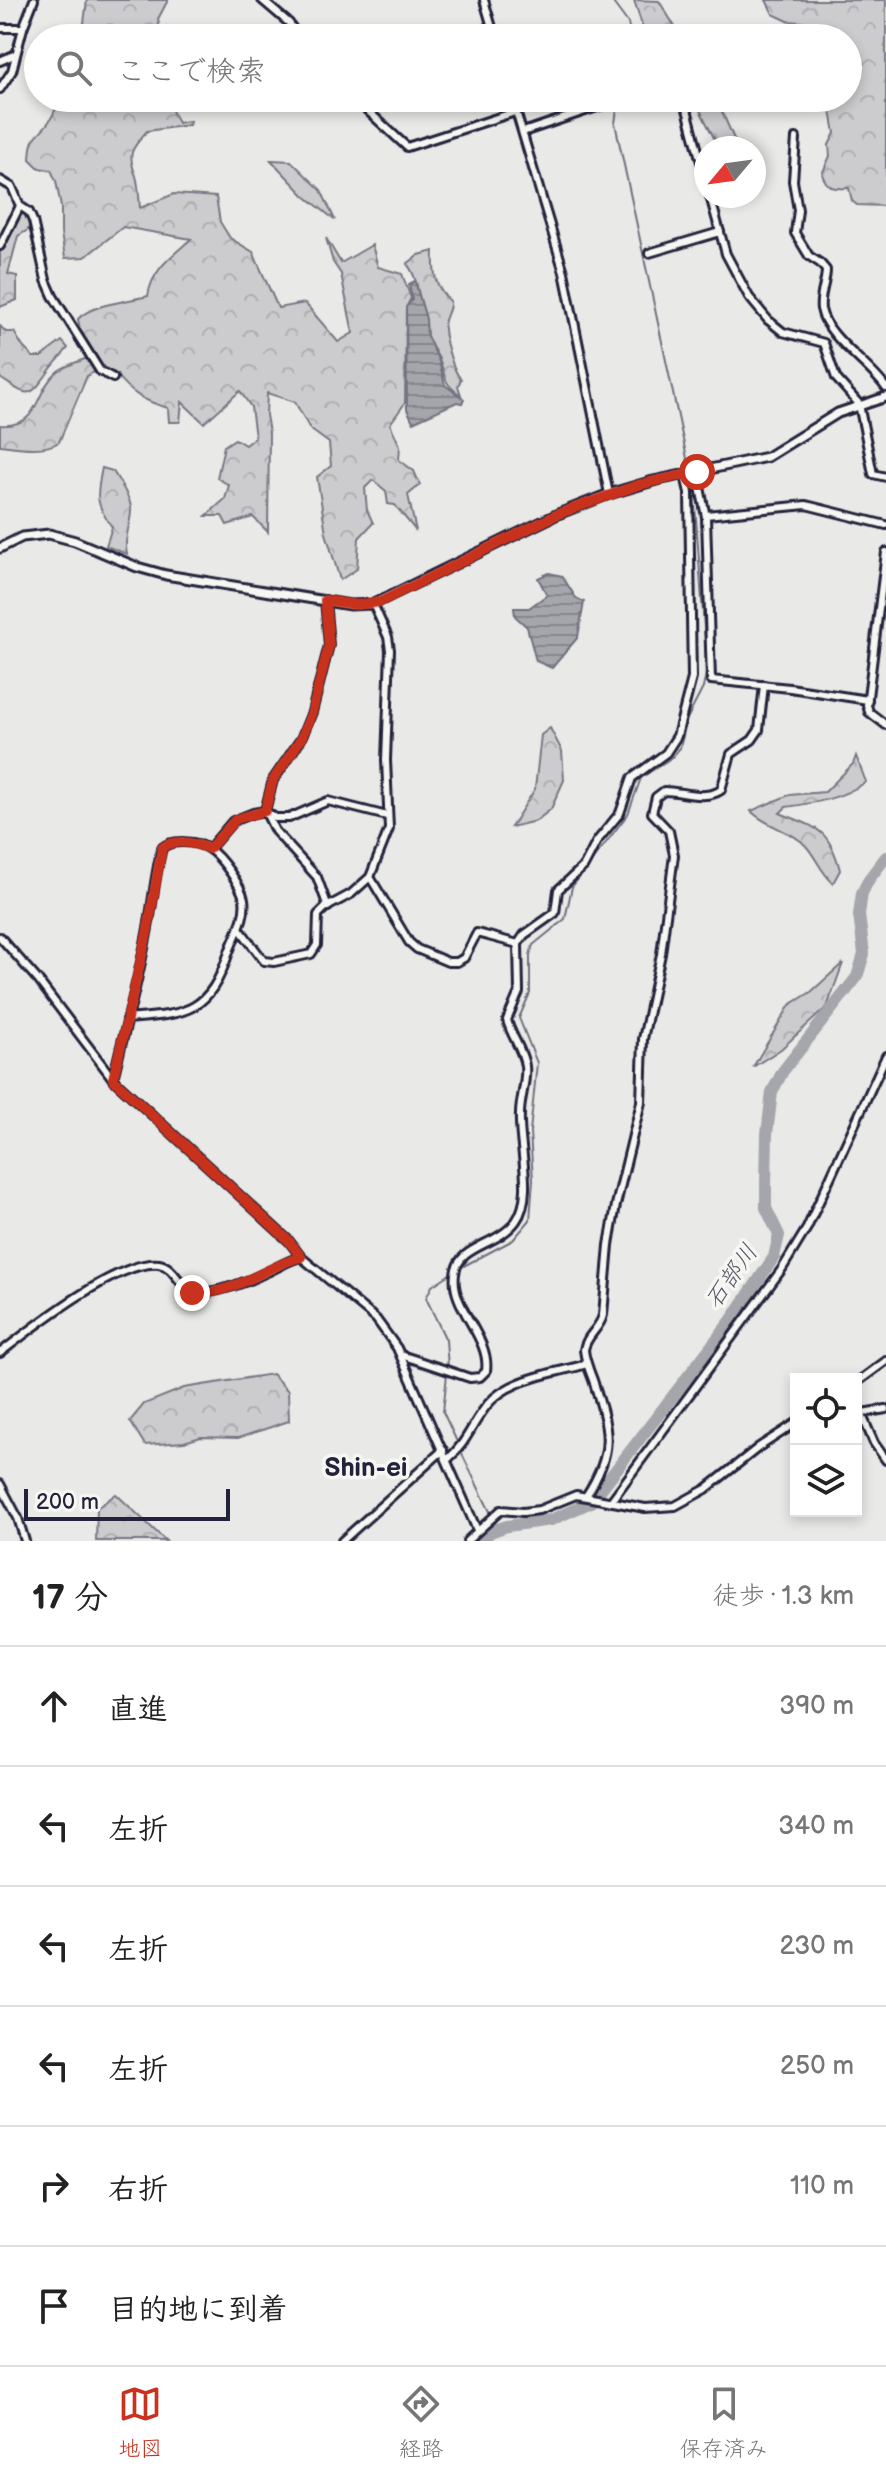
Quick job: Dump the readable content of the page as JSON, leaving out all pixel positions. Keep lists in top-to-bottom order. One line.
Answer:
{"districts":["Shin-ei"],"water":["石部川"],"scale_bar":"200 m","north":"bottom left","page":{"search":"ここで検索","scale":"200 m","heading":["17 分","徒歩 · 1.3 km"],"list":[["直進","390 m"],["左折","340 m"],["左折","230 m"],["左折","250 m"],["右折","110 m"],"目的地に到着"],"nav":["地図","経路","保存済み"]}}
